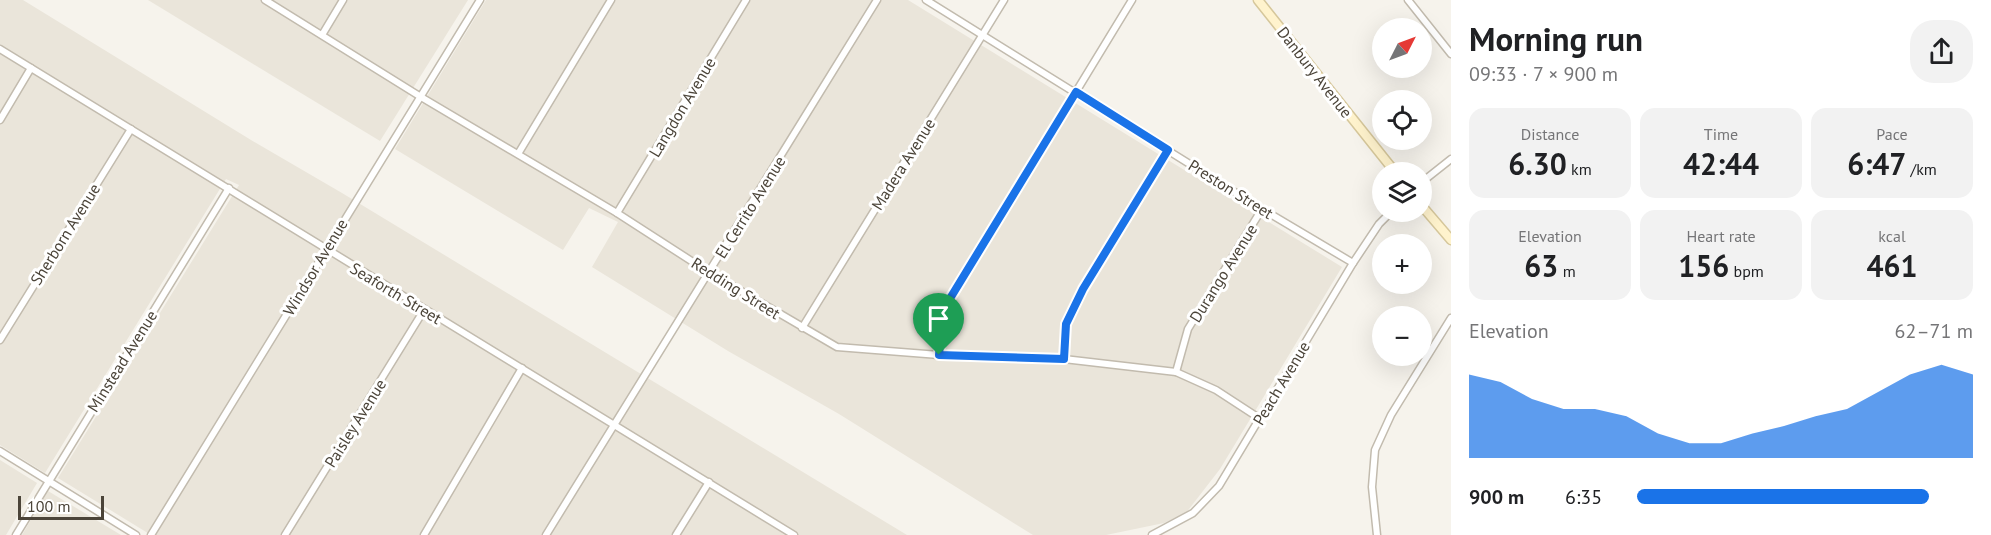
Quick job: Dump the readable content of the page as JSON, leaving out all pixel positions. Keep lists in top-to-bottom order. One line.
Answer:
{"streets":{"street":["Danbury Avenue","Langdon Avenue","Madera Avenue","Preston Street","El Cerrito Avenue","Sherborn Avenue","Windsor Avenue","Durango Avenue","Redding Street","Seaforth Street","Minstead Avenue","Peach Avenue","Paisley Avenue"]},"crossings":[["Langdon Avenue","Redding Street"],["Madera Avenue","Preston Street"],["Madera Avenue","Redding Street"],["Preston Street","Durango Avenue"],["Preston Street","Peach Avenue"],["El Cerrito Avenue","Redding Street"],["El Cerrito Avenue","Seaforth Street"],["Sherborn Avenue","Seaforth Street"],["Windsor Avenue","Redding Street"],["Windsor Avenue","Seaforth Street"],["Durango Avenue","Redding Street"],["Redding Street","Peach Avenue"],["Seaforth Street","Minstead Avenue"],["Seaforth Street","Paisley Avenue"]],"scale_bar":"100 m","north":"top right","page":{"heading":["Morning run","09:33 · 7 × 900 m"],"map_buttons":["+","−"],"stats":[["Distance","6.30 km"],["Time","42:44"],["Pace","6:47 /km"],["Elevation","63 m"],["Heart rate","156 bpm"],["kcal","461"]],"chart":["Elevation","62–71 m"],"list":[{"name":"900 m","note":"6:35"}],"scale":"100 m"}}
